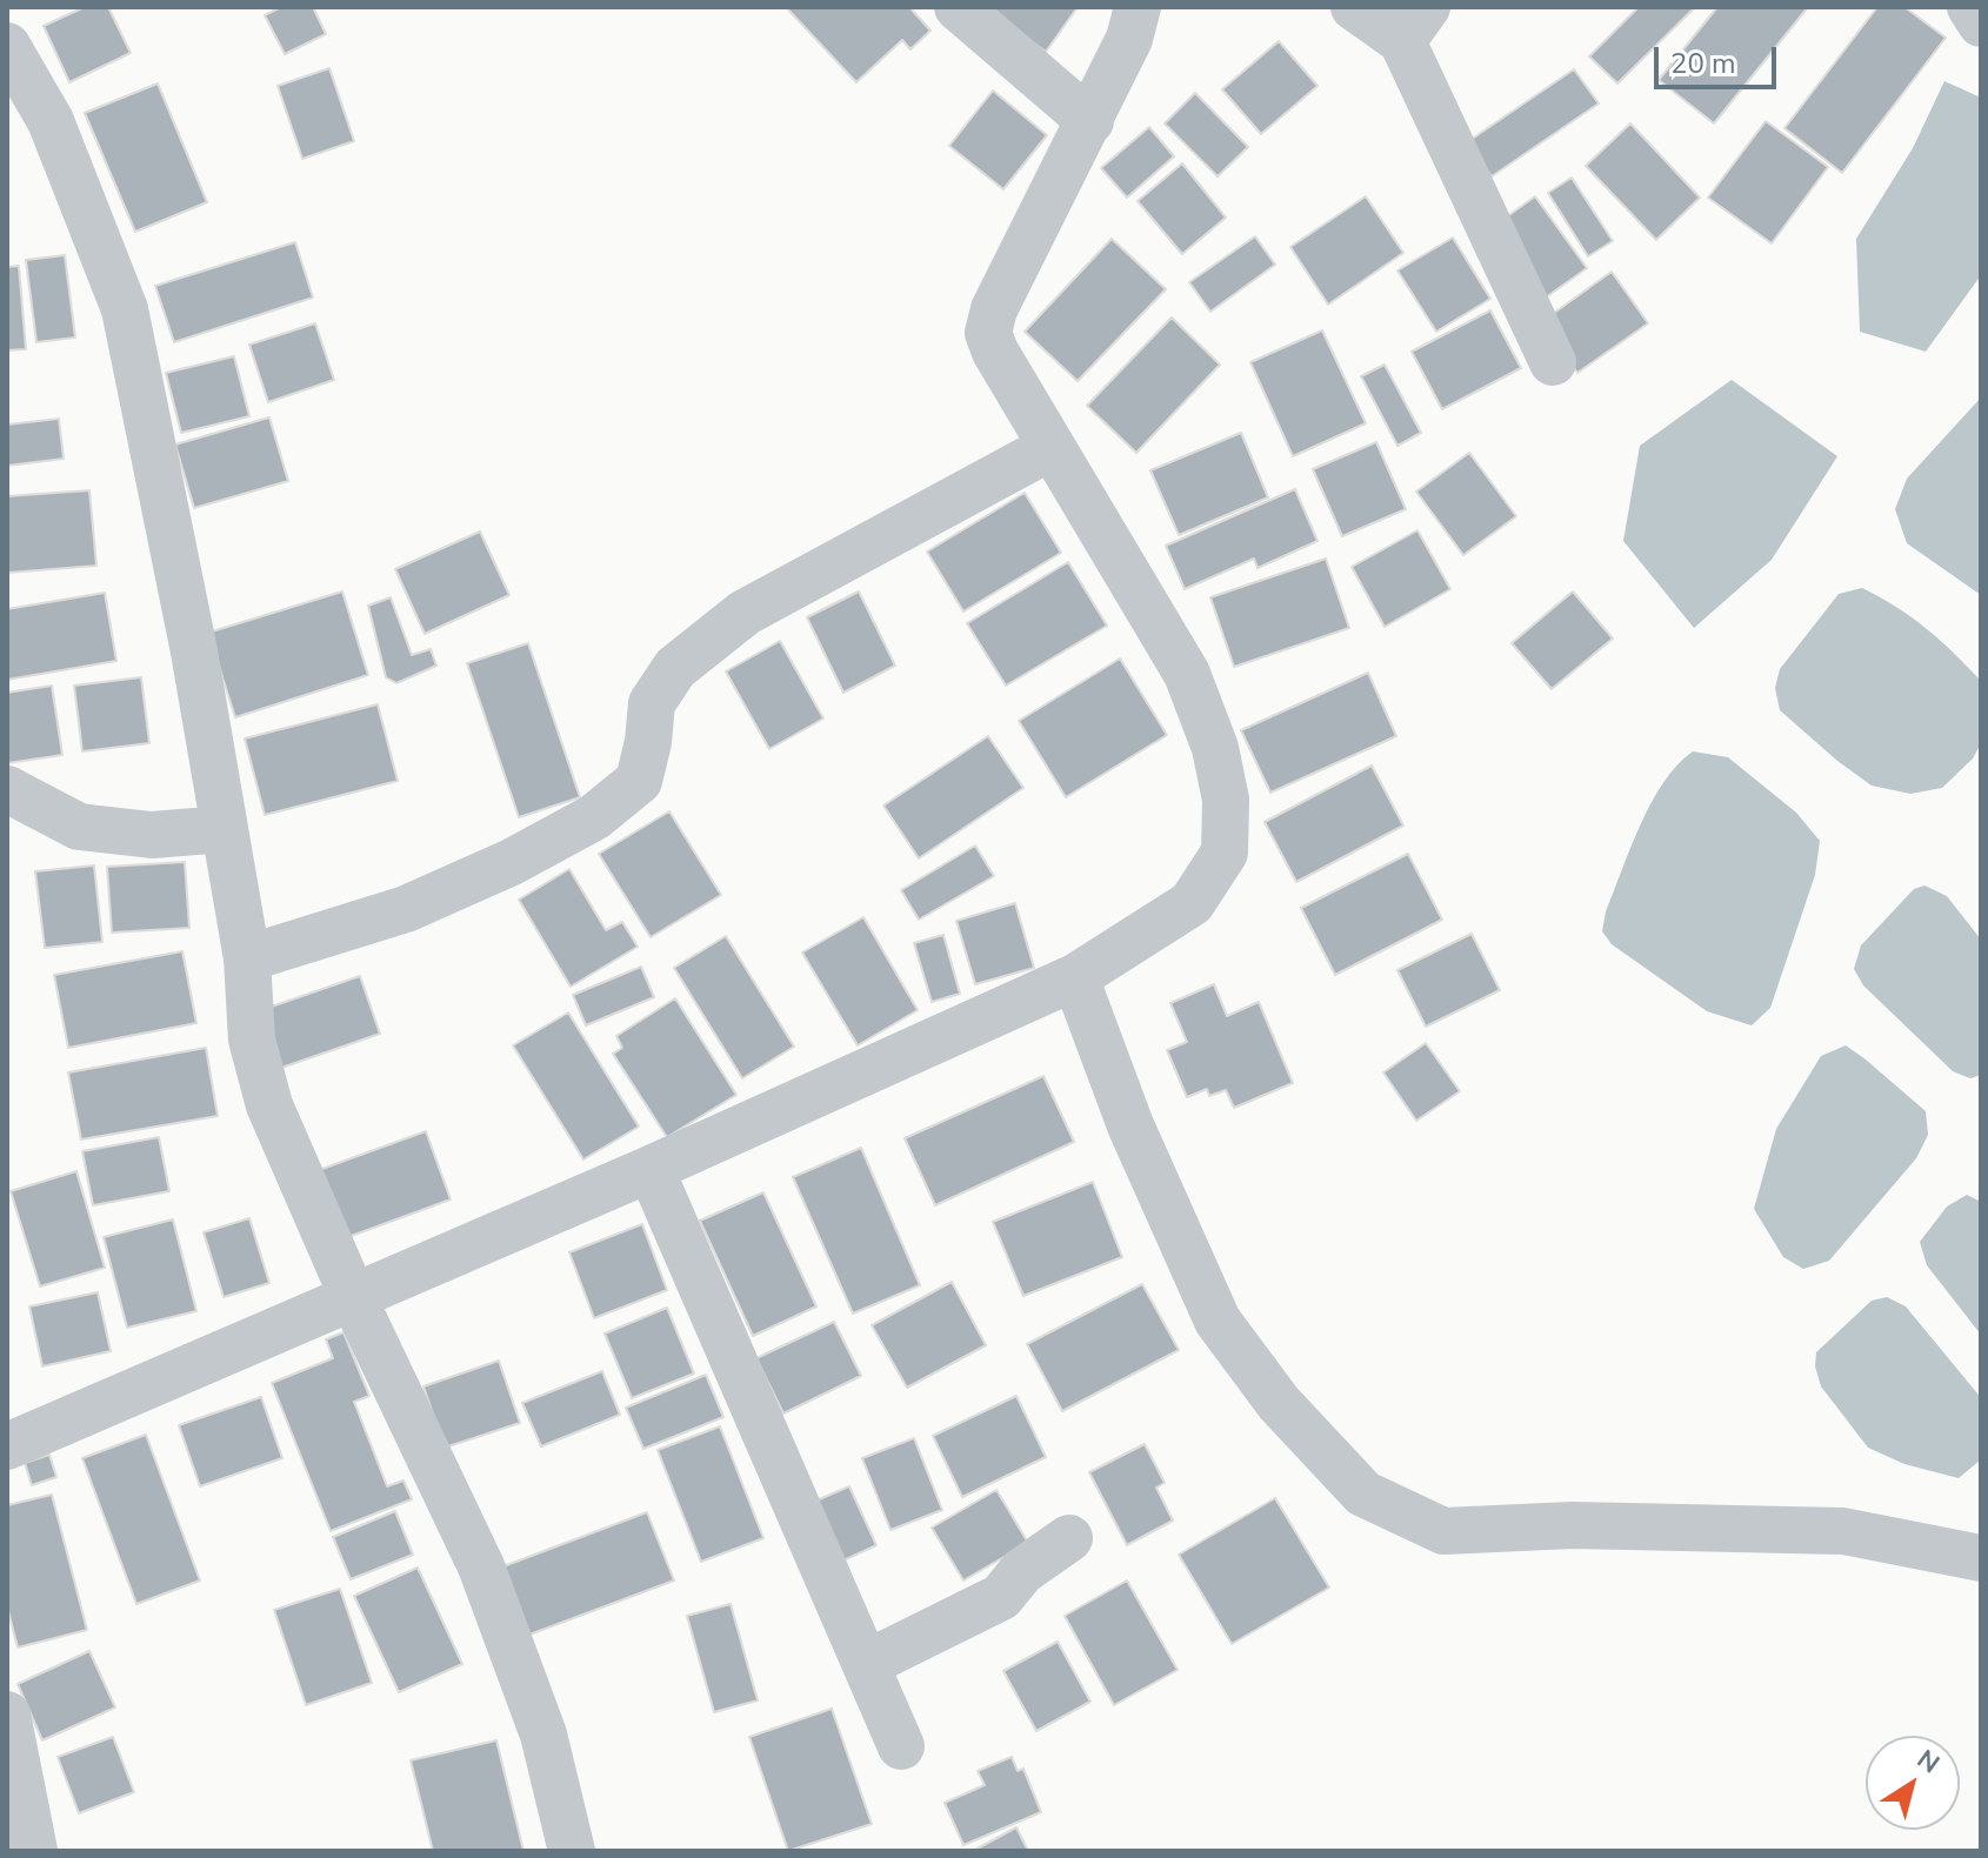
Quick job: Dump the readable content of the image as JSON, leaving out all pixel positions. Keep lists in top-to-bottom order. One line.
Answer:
{"scale_bar":"20 m","north":"top right"}
